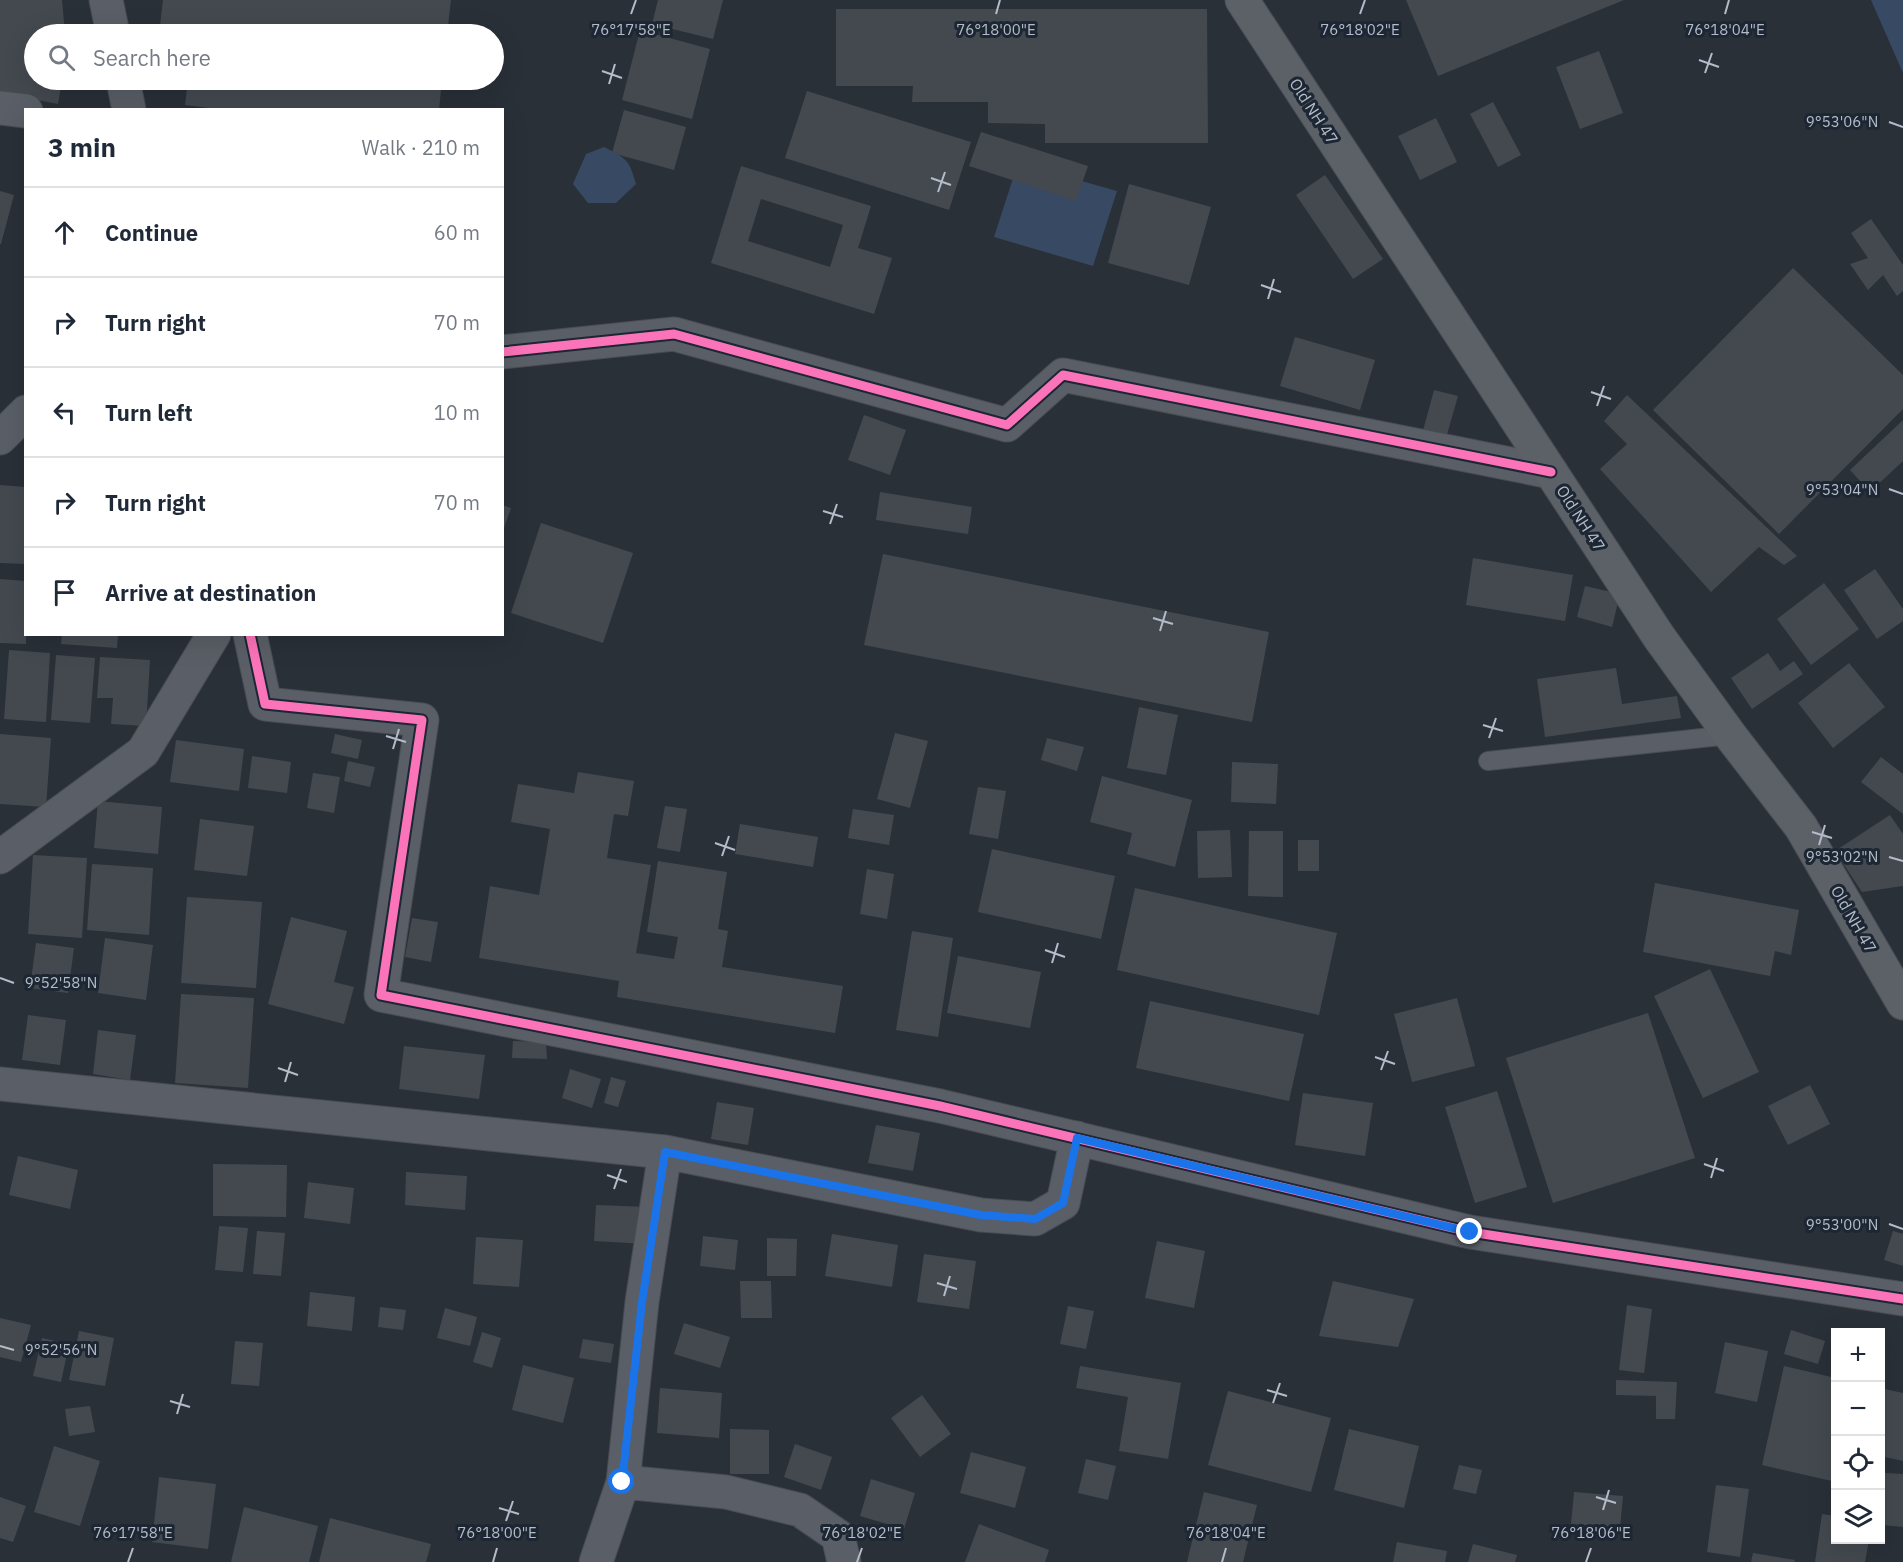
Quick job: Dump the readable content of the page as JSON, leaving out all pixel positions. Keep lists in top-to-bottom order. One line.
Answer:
{"streets":{"main road":["Old NH 47"]},"page":{"search":"Search here","heading":["3 min","Walk · 210 m"],"list":[["Continue","60 m"],["Turn right","70 m"],["Turn left","10 m"],["Turn right","70 m"],"Arrive at destination"],"map_buttons":["+","−"]},"coordinates":["76°17'58\"E","76°18'00\"E","76°18'02\"E","76°18'04\"E","9°53'06\"N","9°53'04\"N","9°53'02\"N","9°52'58\"N","9°53'00\"N","9°52'56\"N","76°18'06\"E"]}
